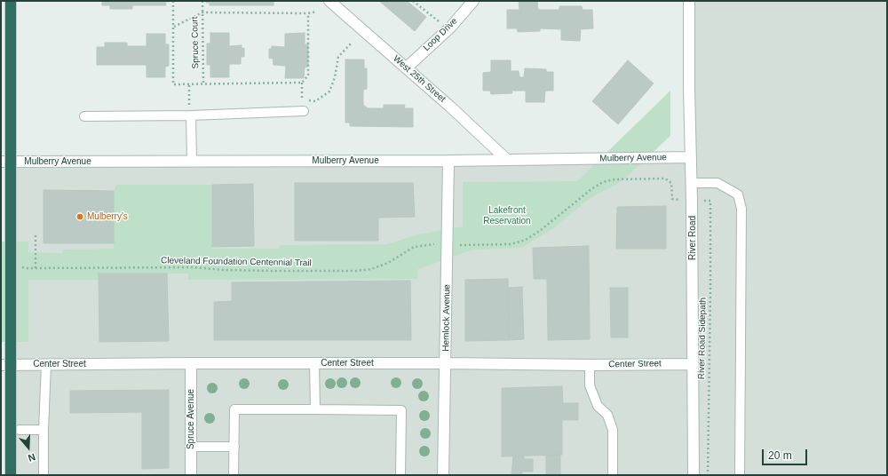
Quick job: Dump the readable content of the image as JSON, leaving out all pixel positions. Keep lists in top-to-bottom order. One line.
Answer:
{"streets":{"street":["Loop Drive","West 25th Street","Mulberry Avenue","River Road","Hemlock Avenue","Center Street","Spruce Avenue"],"path":["Spruce Court","Cleveland Foundation Centennial Trail","River Road Sidepath"]},"crossings":[["Loop Drive","West 25th Street"],["West 25th Street","Mulberry Avenue"],["Mulberry Avenue","River Road"],["Mulberry Avenue","Hemlock Avenue"],["River Road","Center Street"],["Hemlock Avenue","Center Street"],["Center Street","Spruce Avenue"]],"parks":["Lakefront Reservation"],"places":["Mulberry's"],"scale_bar":"20 m","north":"bottom"}
